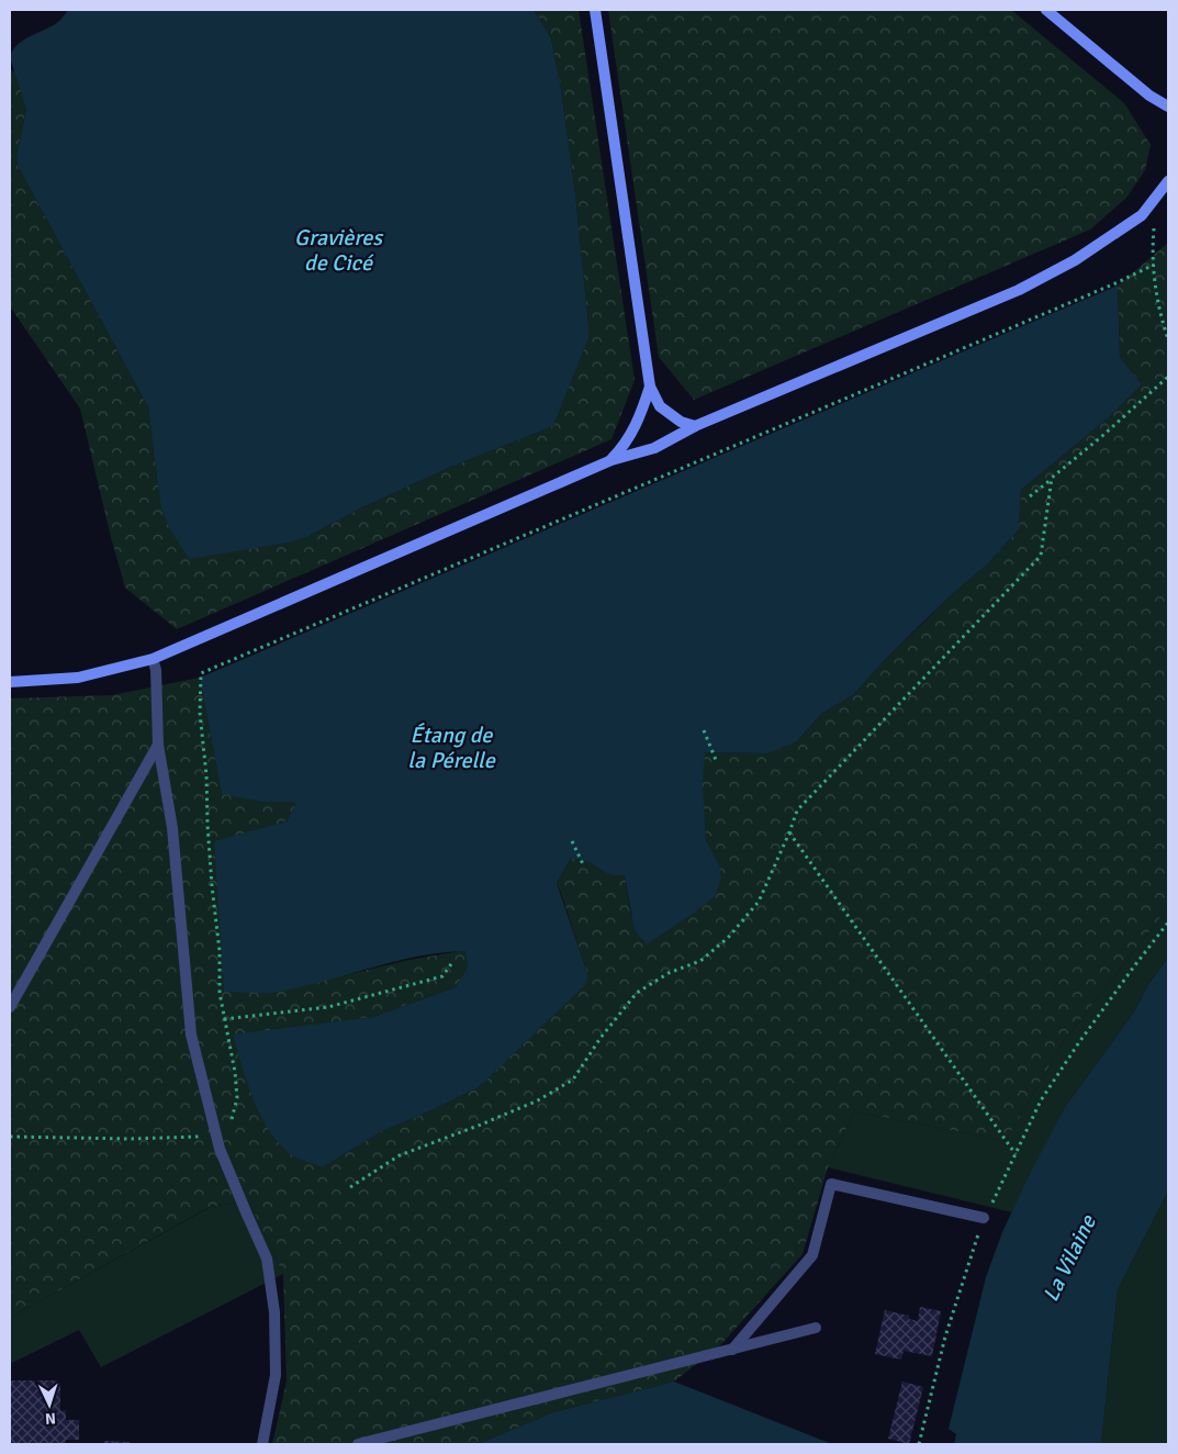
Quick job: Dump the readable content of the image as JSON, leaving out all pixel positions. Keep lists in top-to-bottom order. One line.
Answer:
{"water":["Gravières de Cicé","Étang de la Pérelle","La Vilaine"],"north":"bottom"}
